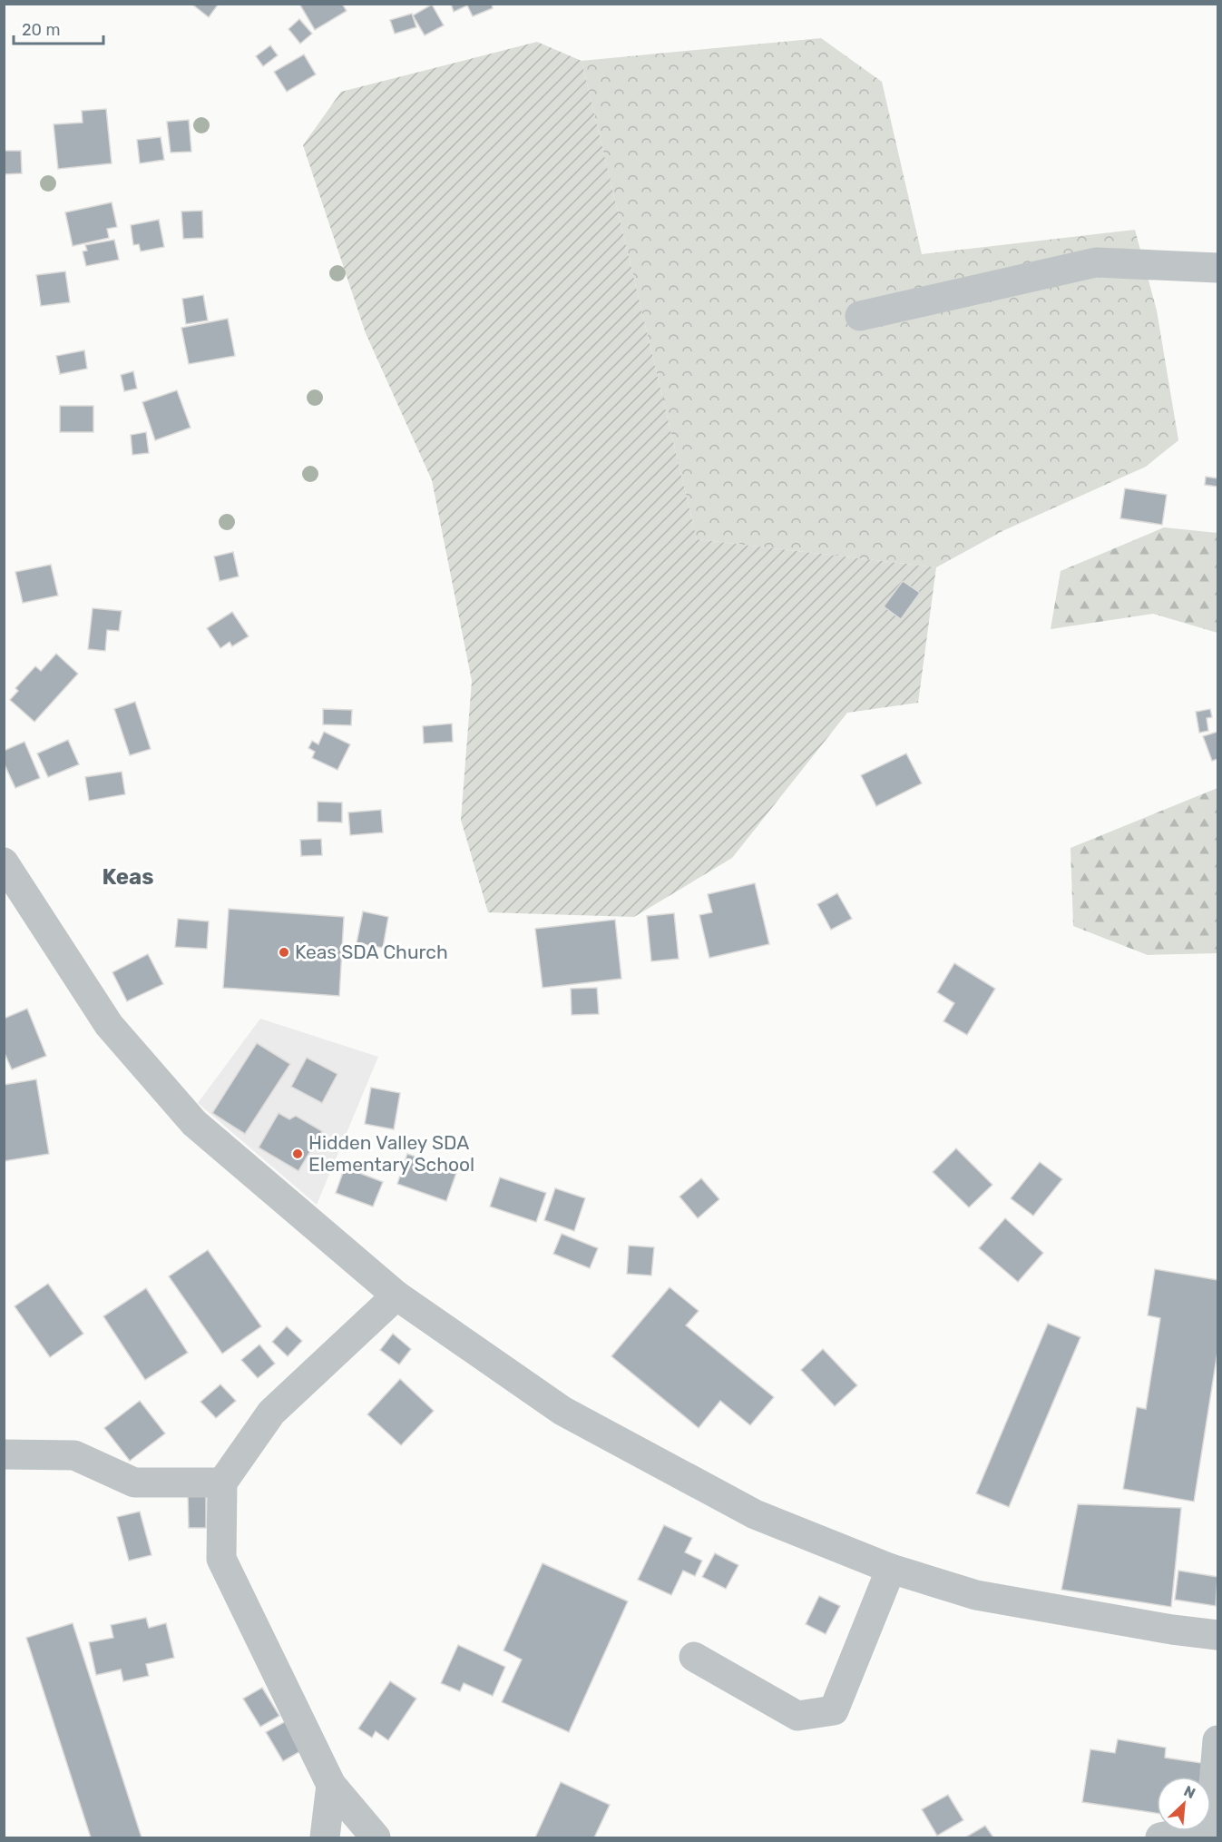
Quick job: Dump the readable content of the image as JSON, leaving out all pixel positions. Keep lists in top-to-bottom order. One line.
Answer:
{"districts":["Keas"],"places":["Keas SDA Church","Hidden Valley SDA Elementary School"],"scale_bar":"20 m","north":"top right"}
